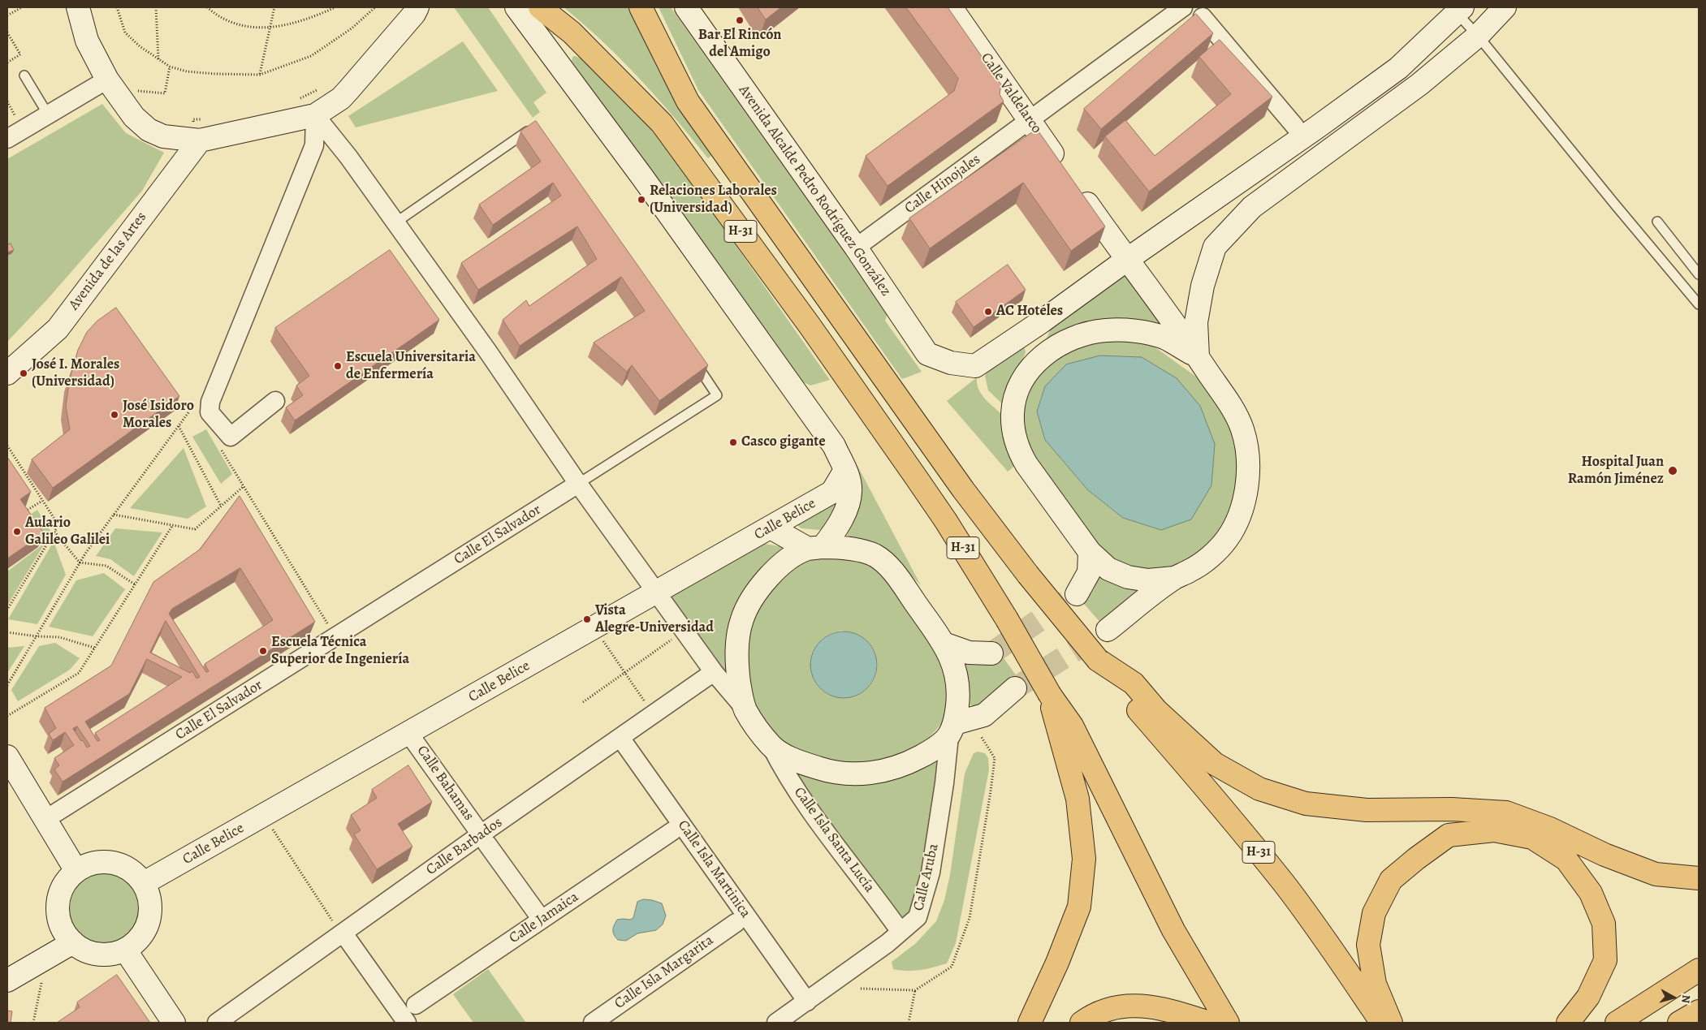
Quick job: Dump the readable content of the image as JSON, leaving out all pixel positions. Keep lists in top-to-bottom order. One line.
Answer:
{"streets":{"highway":["H-31"],"street":["Calle Valdelarco","Calle Hinojales","Avenida Alcalde Pedro Rodríguez González","Avenida de las Artes","Calle Belice","Calle El Salvador","Calle Bahamas","Calle Isla Santa Lucía","Calle Barbados","Calle Isla Martinica","Calle Aruba","Calle Jamaica","Calle Isla Margarita"]},"crossings":[["Calle Valdelarco","Calle Hinojales"],["Calle Hinojales","Avenida Alcalde Pedro Rodríguez González"],["Calle Belice","Calle Bahamas"],["Calle Bahamas","Calle Barbados"],["Calle Bahamas","Calle Jamaica"],["Calle Isla Santa Lucía","Calle Aruba"],["Calle Barbados","Calle Isla Martinica"],["Calle Isla Martinica","Calle Aruba"]],"places":["Bar El Rincón del Amigo","Relaciones Laborales (Universidad)","AC Hoteles","Escuela Universitaria de Enfermería","José I. Morales (Universidad)","José Isidoro Morales","Casco gigante","Hospital Juan Ramón Jiménez","Aulario Galileo Galilei","Vista Alegre-Universidad","Escuela Técnica Superior de Ingeniería"],"north":"right"}
